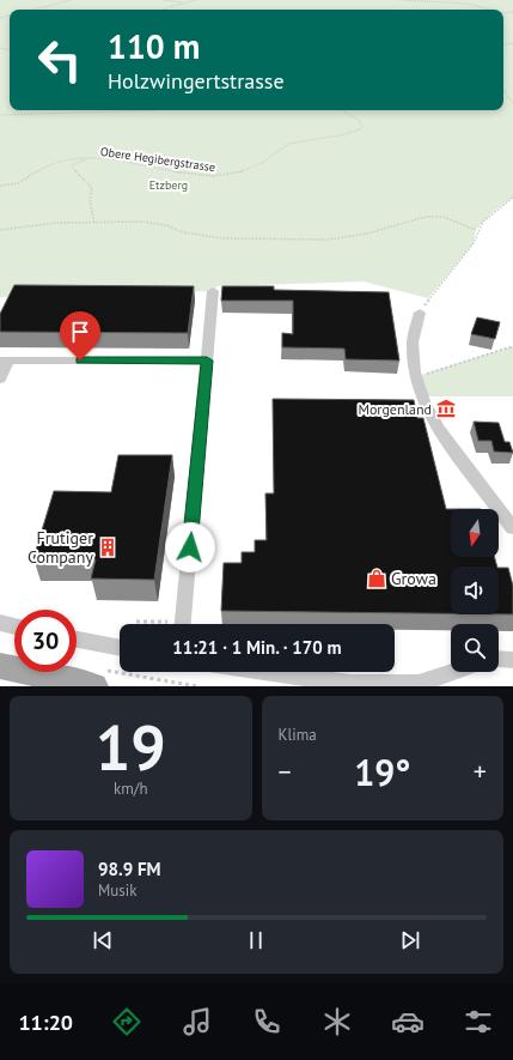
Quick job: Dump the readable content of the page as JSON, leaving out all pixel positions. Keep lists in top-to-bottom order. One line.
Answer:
{"streets":{"path":["Obere Hegibergstrasse"]},"parks":["Etzberg"],"places":{"museum":["Morgenland"],"building":["Frutiger Company"],"shop":["Growa"]},"north":"bottom","page":{"turn":["110 m","Holzwingertstrasse"],"limit":"30","trip":"11:21 · 1 Min. · 170 m","tile":[["19","km/h"],"Klima"],"heat":["−","19°","+"],"song":["98.9 FM","Musik"],"tabs":"11:20"}}
